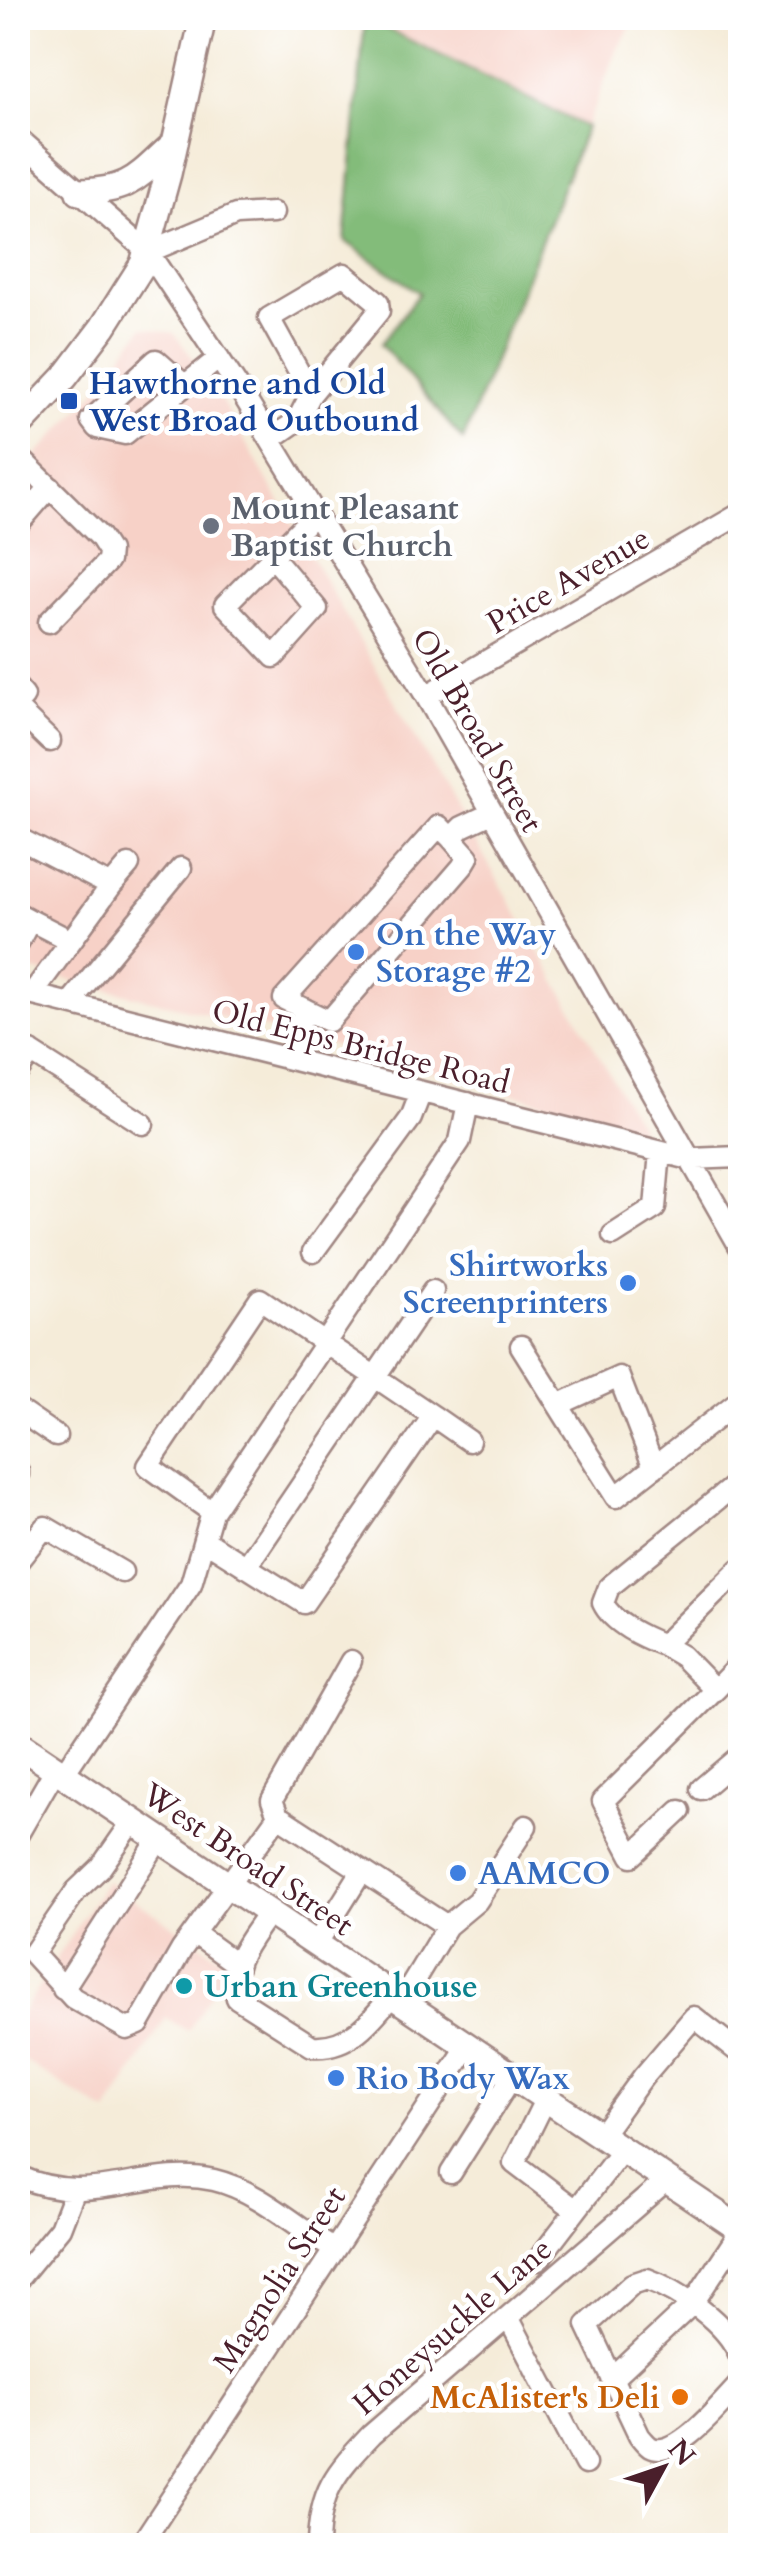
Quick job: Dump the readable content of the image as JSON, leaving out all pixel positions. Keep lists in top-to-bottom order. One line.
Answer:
{"streets":{"main road":["West Broad Street"],"street":["Price Avenue","Old Broad Street","Old Epps Bridge Road","Magnolia Street","Honeysuckle Lane"]},"crossings":[["Price Avenue","Old Broad Street"],["Old Broad Street","Old Epps Bridge Road"],["West Broad Street","Magnolia Street"],["West Broad Street","Honeysuckle Lane"]],"places":{"transit":["Hawthorne and Old West Broad Outbound"],"other":["Mount Pleasant Baptist Church","On the Way Storage #2","Shirtworks Screenprinters","AAMCO","Urban Greenhouse","Rio Body Wax","McAlister's Deli"]},"north":"top right"}
